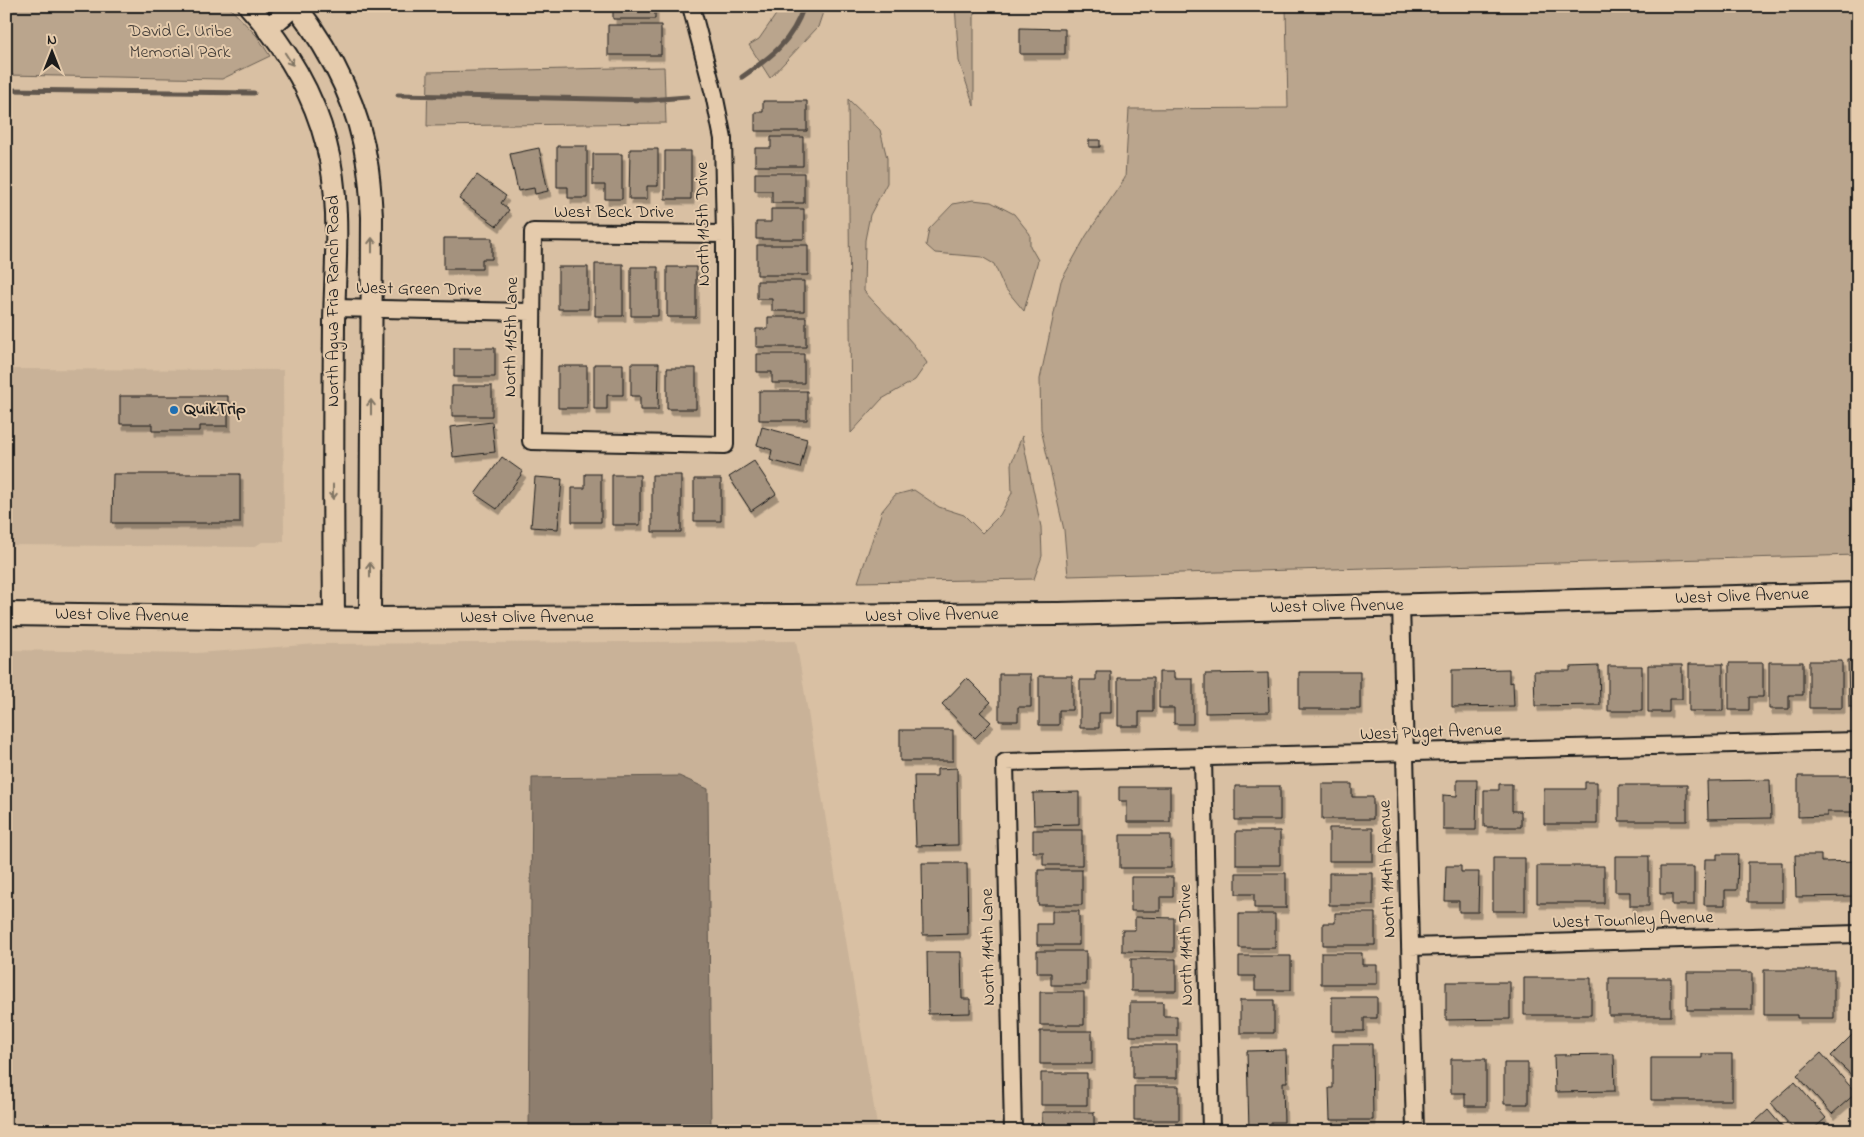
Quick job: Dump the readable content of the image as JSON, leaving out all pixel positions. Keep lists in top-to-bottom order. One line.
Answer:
{"streets":{"main road":["West Olive Avenue"],"street":["West Beck Drive","North 115th Drive","West Green Drive","North Agua Fria Ranch Road","North 115th Lane","West Puget Avenue","North 114th Avenue","West Townley Avenue","North 114th Drive","North 114th Lane"]},"crossings":[["West Beck Drive","North 115th Drive"],["West Beck Drive","North 115th Lane"],["North 115th Drive","North 115th Lane"],["West Green Drive","North Agua Fria Ranch Road"],["West Green Drive","North 115th Lane"],["North Agua Fria Ranch Road","West Olive Avenue"],["West Olive Avenue","North 114th Avenue"],["West Puget Avenue","North 114th Avenue"],["West Puget Avenue","North 114th Drive"],["West Puget Avenue","North 114th Lane"],["North 114th Avenue","West Townley Avenue"]],"parks":["David C. Uribe Memorial Park"],"places":["QuikTrip"],"north":"top"}
